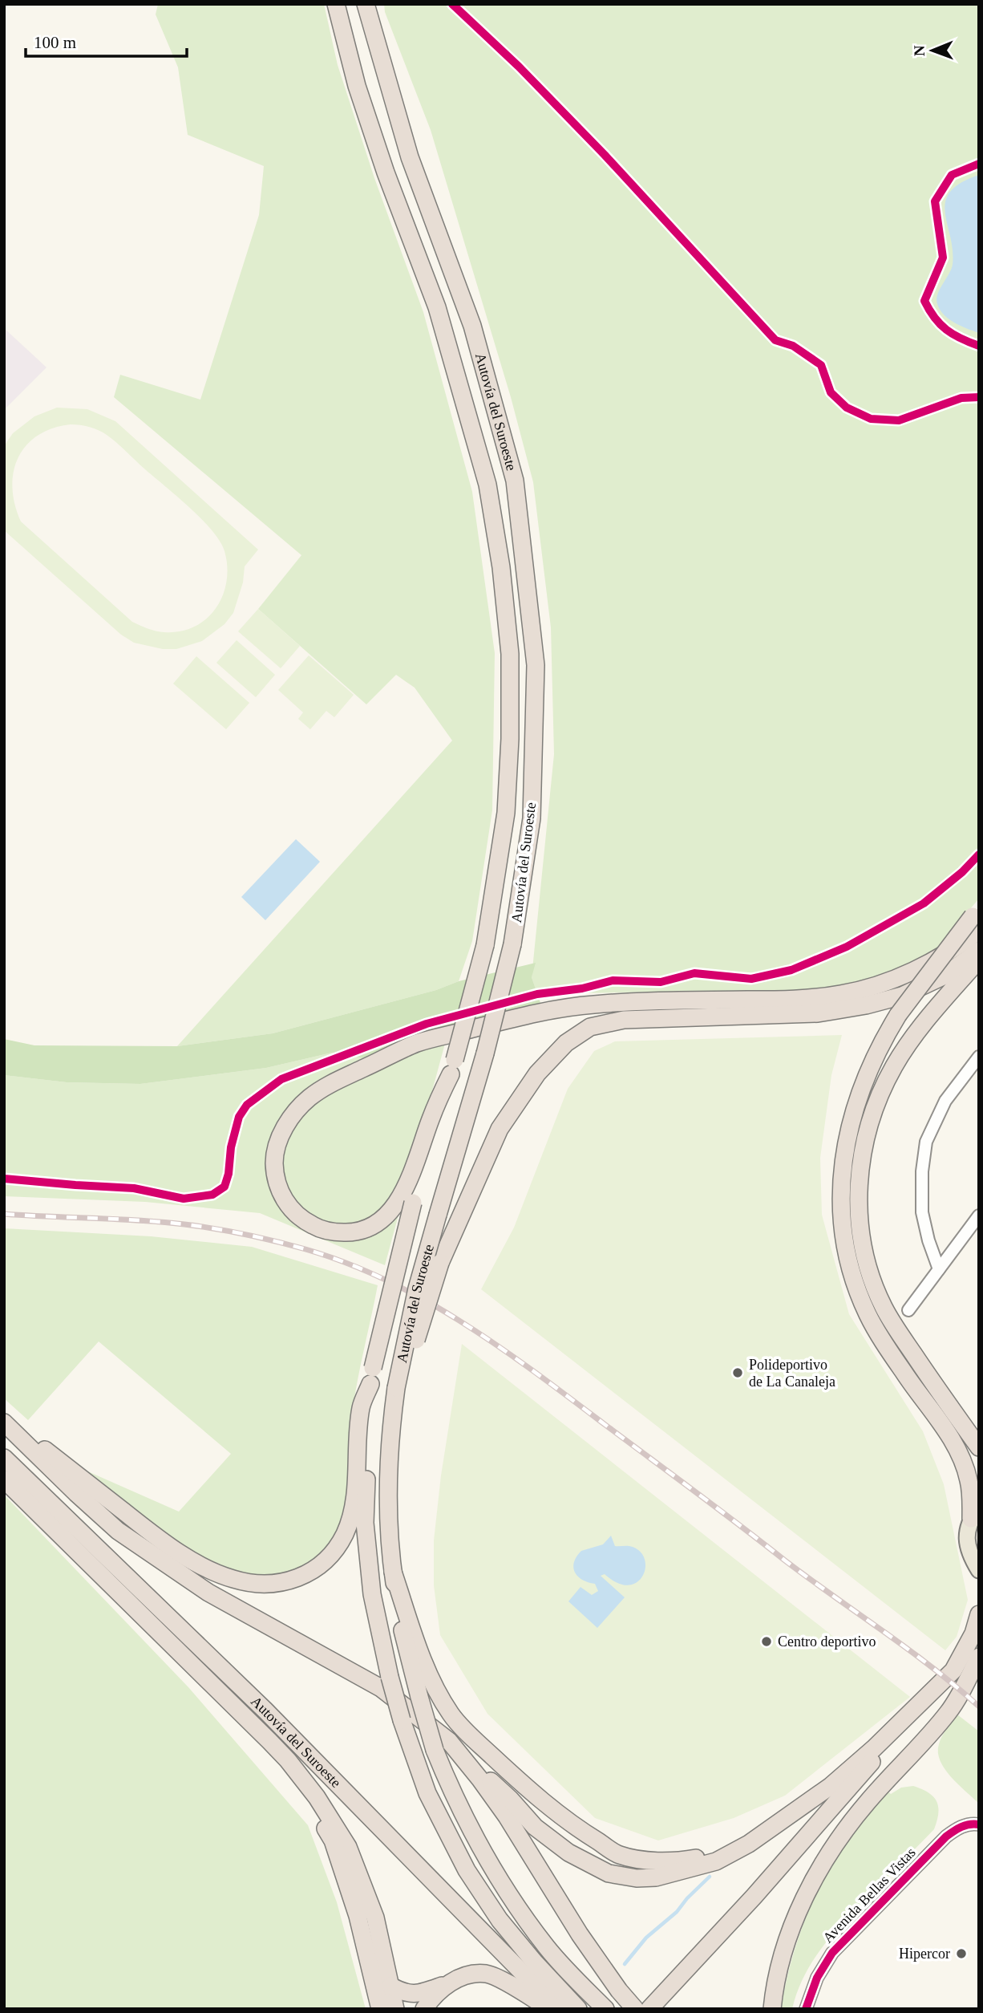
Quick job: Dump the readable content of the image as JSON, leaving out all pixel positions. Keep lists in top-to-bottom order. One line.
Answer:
{"streets":{"highway":["Autovía del Suroeste"],"street":["Avenida Bellas Vistas"]},"places":["Polideportivo de La Canaleja","Centro deportivo","Hipercor"],"scale_bar":"100 m","north":"left"}
